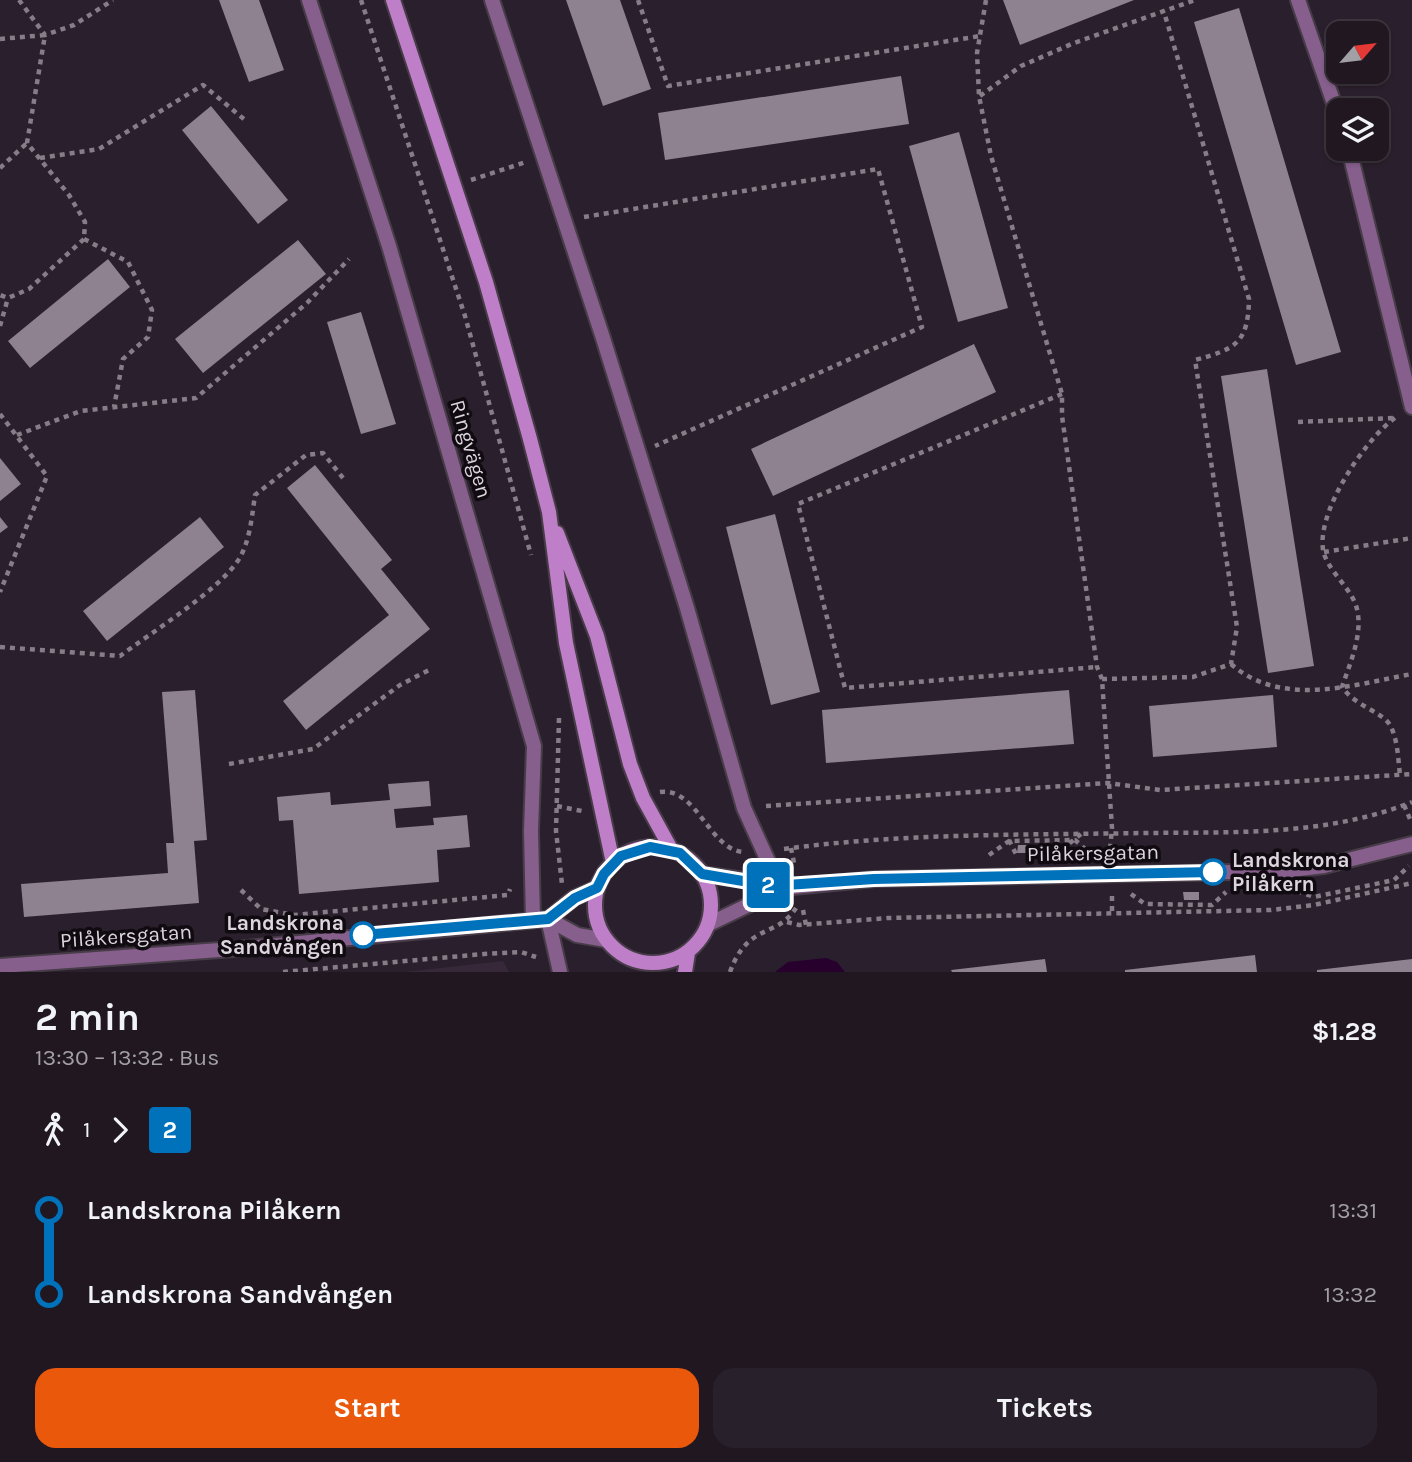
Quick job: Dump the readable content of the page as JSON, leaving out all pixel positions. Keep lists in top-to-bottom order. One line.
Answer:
{"streets":{"street":["Ringvägen","Pilåkersgatan"]},"crossings":[["Ringvägen","Pilåkersgatan"]],"places":["Landskrona Pilåkern","Landskrona Sandvången"],"lines":["bus line 2"],"north":"top right","page":{"on_map":"2","heading":["2 min","13:30 – 13:32 · Bus","$1.28"],"legs":["1","2"],"list":[{"name":"Landskrona Pilåkern","value":"13:31"},{"name":"Landskrona Sandvången","value":"13:32"}],"buttons":["Start","Tickets"]}}
